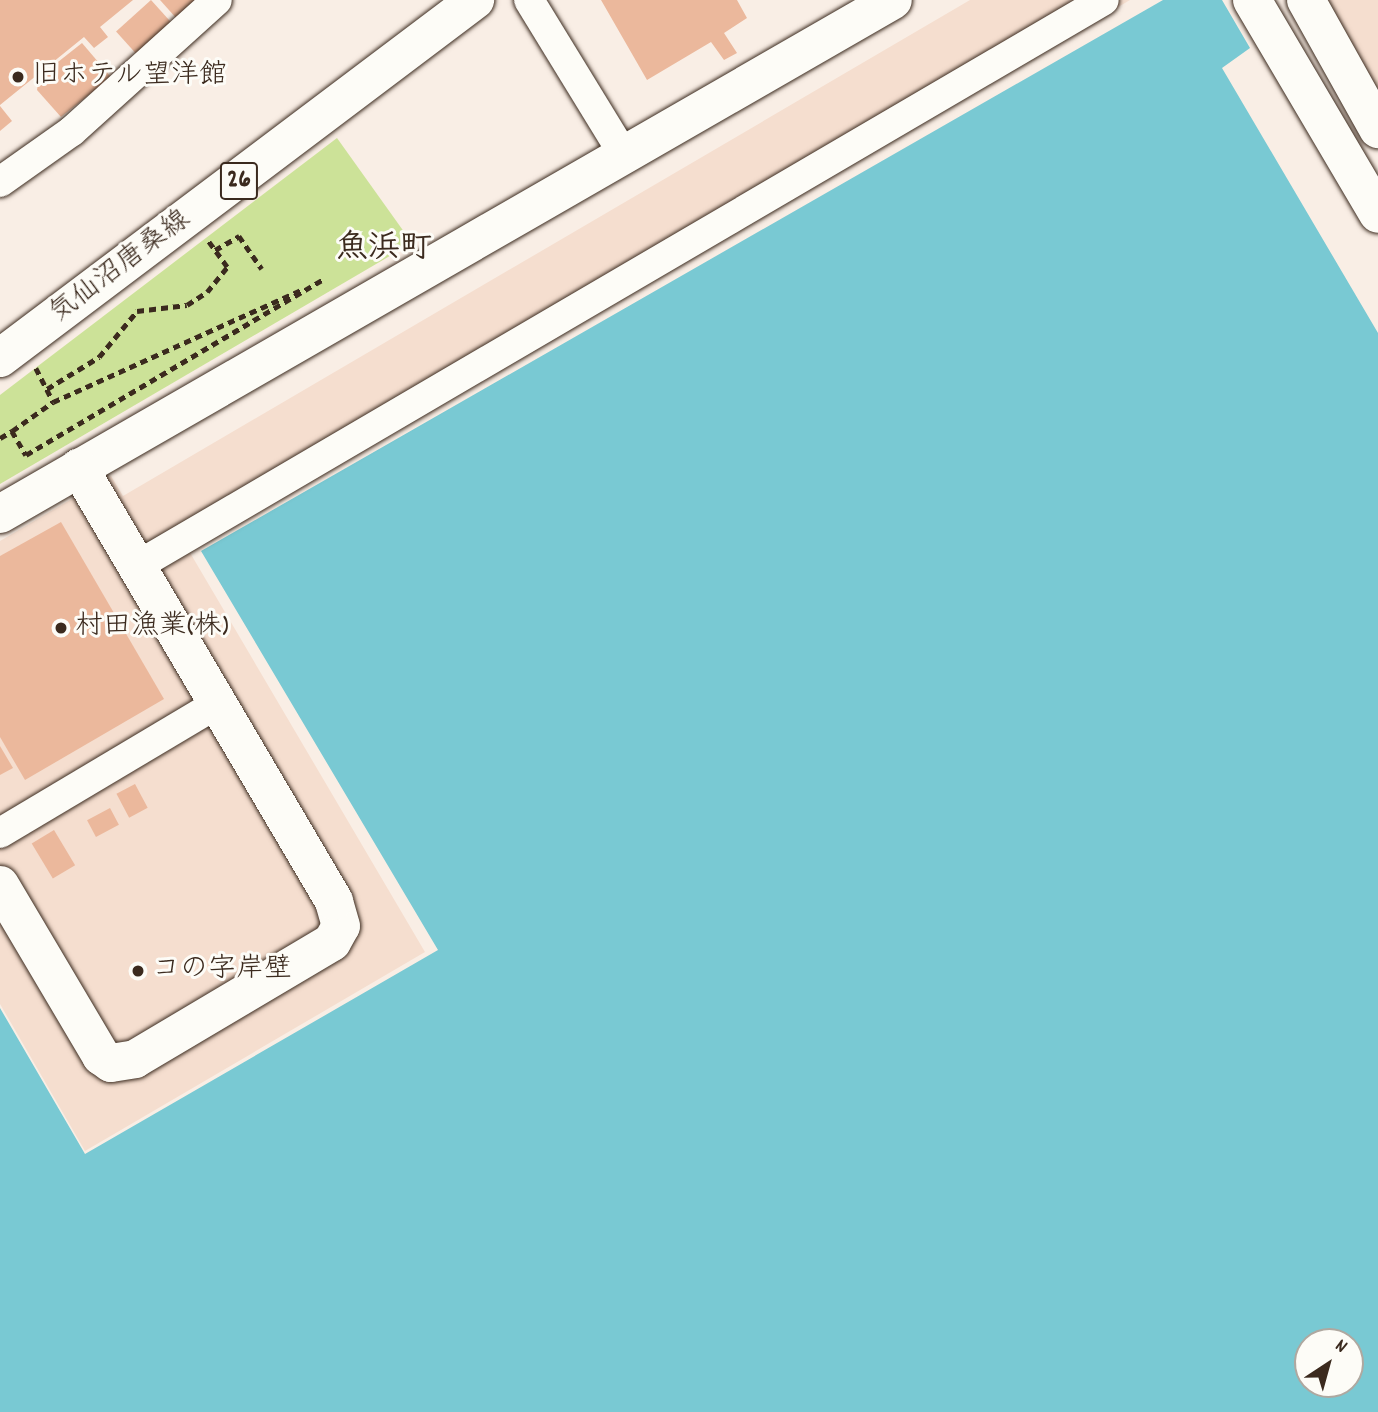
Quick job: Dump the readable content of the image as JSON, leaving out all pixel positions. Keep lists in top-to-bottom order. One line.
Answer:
{"streets":{"street":["26","気仙沼唐桑線"]},"districts":["魚浜町"],"places":["旧ホテル望洋館","村田漁業(株)","コの字岸壁"],"north":"top right"}
